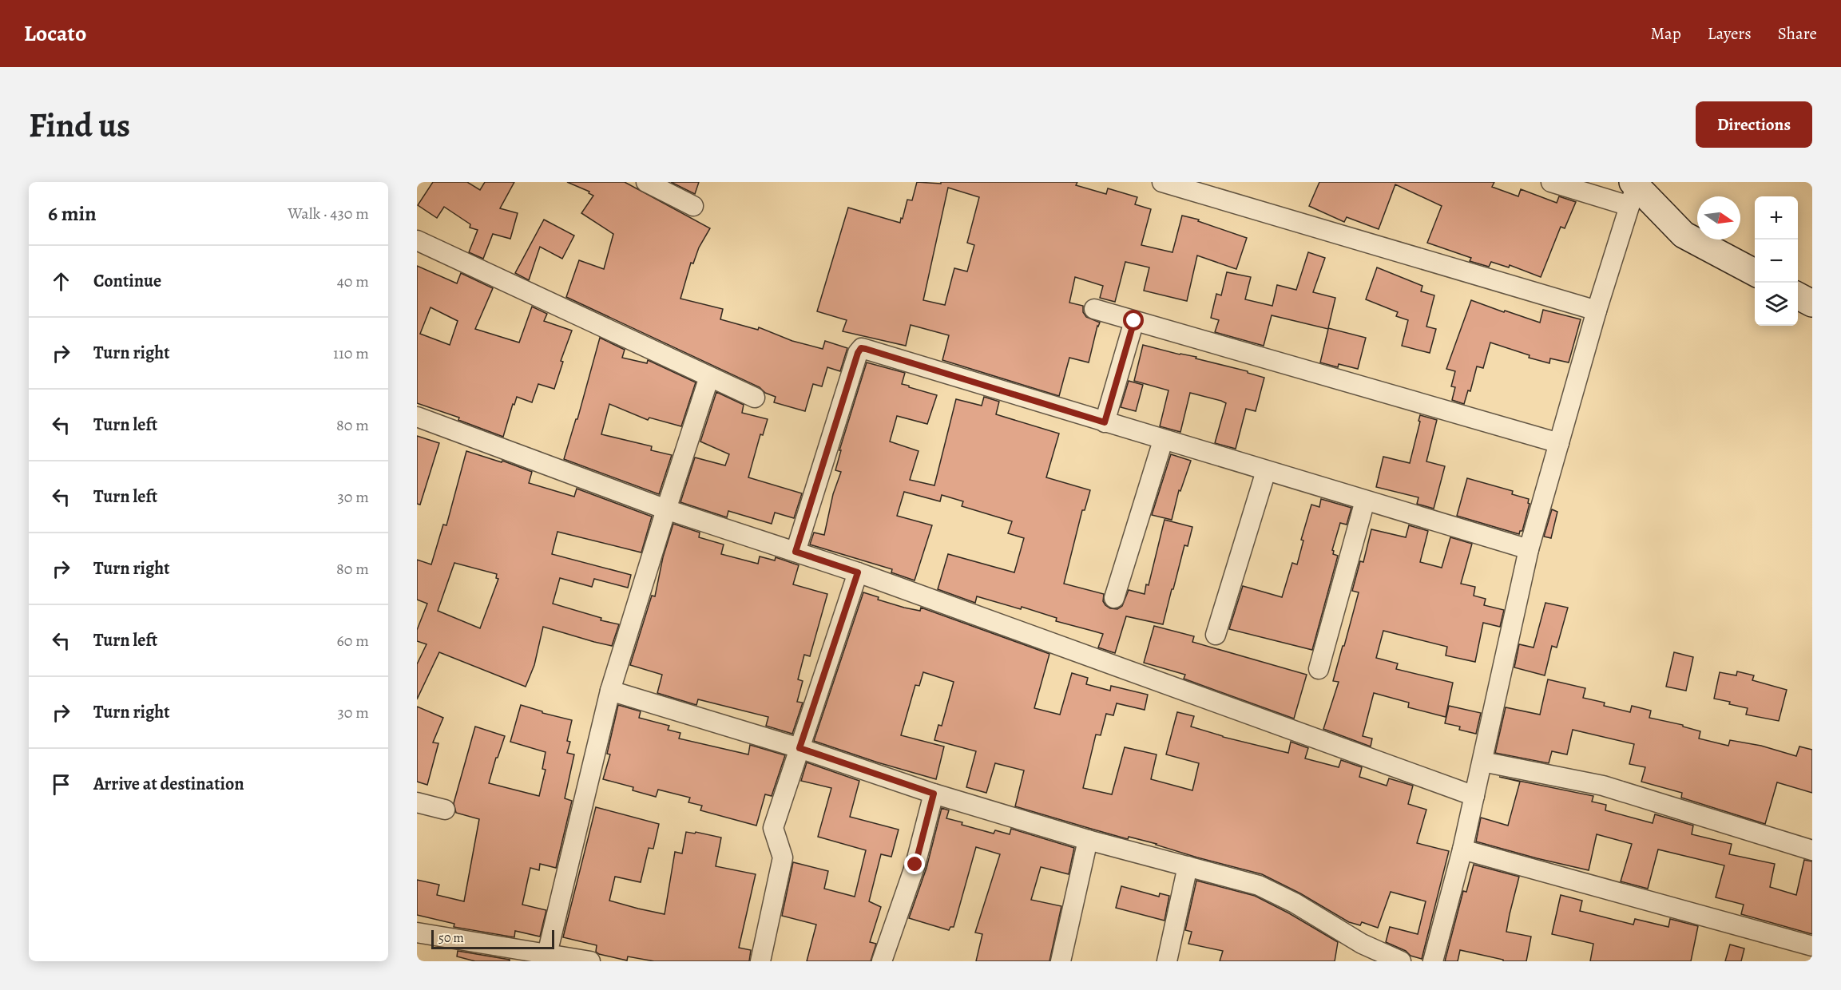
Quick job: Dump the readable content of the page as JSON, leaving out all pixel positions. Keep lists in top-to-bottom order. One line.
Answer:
{"scale_bar":"50 m","north":"right","page":{"header":"Locato","nav":["Map","Layers","Share"],"buttons":"Directions","title":"Find us","heading":["6 min","Walk · 430 m"],"map_buttons":["+","−"],"list":[["Continue","40 m"],["Turn right","110 m"],["Turn left","80 m"],["Turn left","30 m"],["Turn right","80 m"],["Turn left","60 m"],["Turn right","30 m"],"Arrive at destination"],"scale":"50 m"}}
